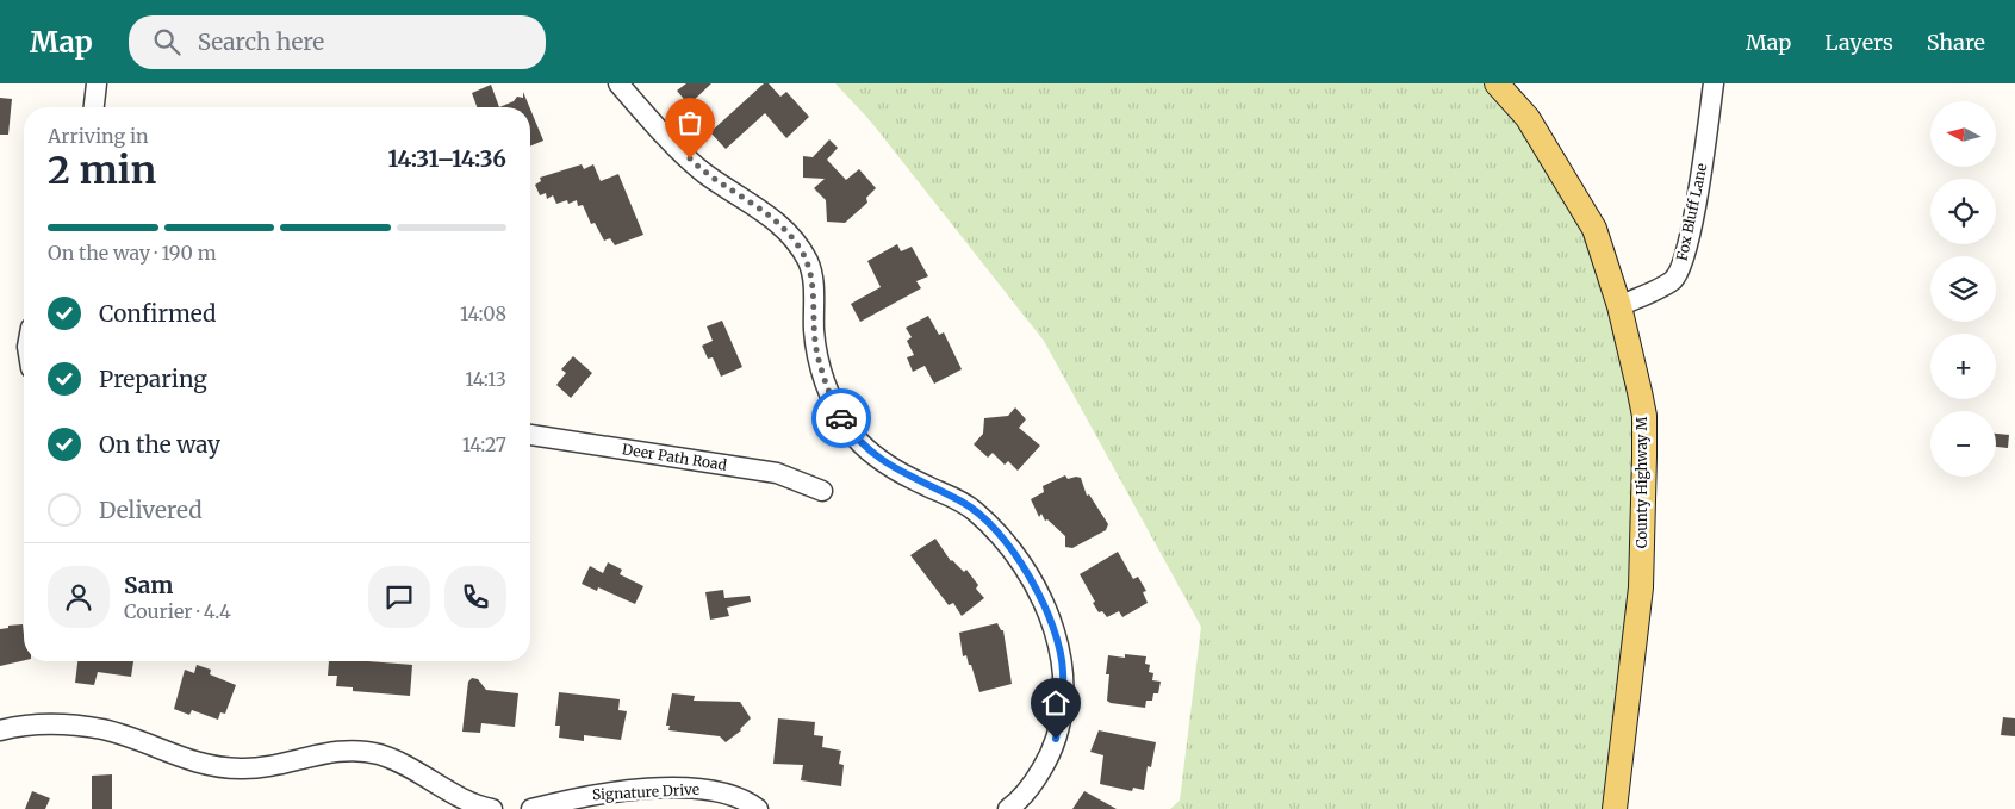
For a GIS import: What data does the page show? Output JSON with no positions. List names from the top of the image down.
{
  "streets": {
    "main road": ["County Highway M"],
    "street": ["Fox Bluff Lane", "Deer Path Road", "Signature Drive"]
  },
  "crossings": [
    ["Fox Bluff Lane", "County Highway M"]
  ],
  "north": "left",
  "page": {
    "header": "Map",
    "search": "Search here",
    "nav": ["Map", "Layers", "Share"],
    "map_buttons": ["+", "−"],
    "heading": ["2 min", "Arriving in", "14:31–14:36"],
    "panel": ["Sam", "Courier · 4.4"],
    "bar": "On the way · 190 m",
    "list": [
      ["Confirmed", "14:08"],
      ["Preparing", "14:13"],
      ["On the way", "14:27"],
      "Delivered"
    ]
  }
}
